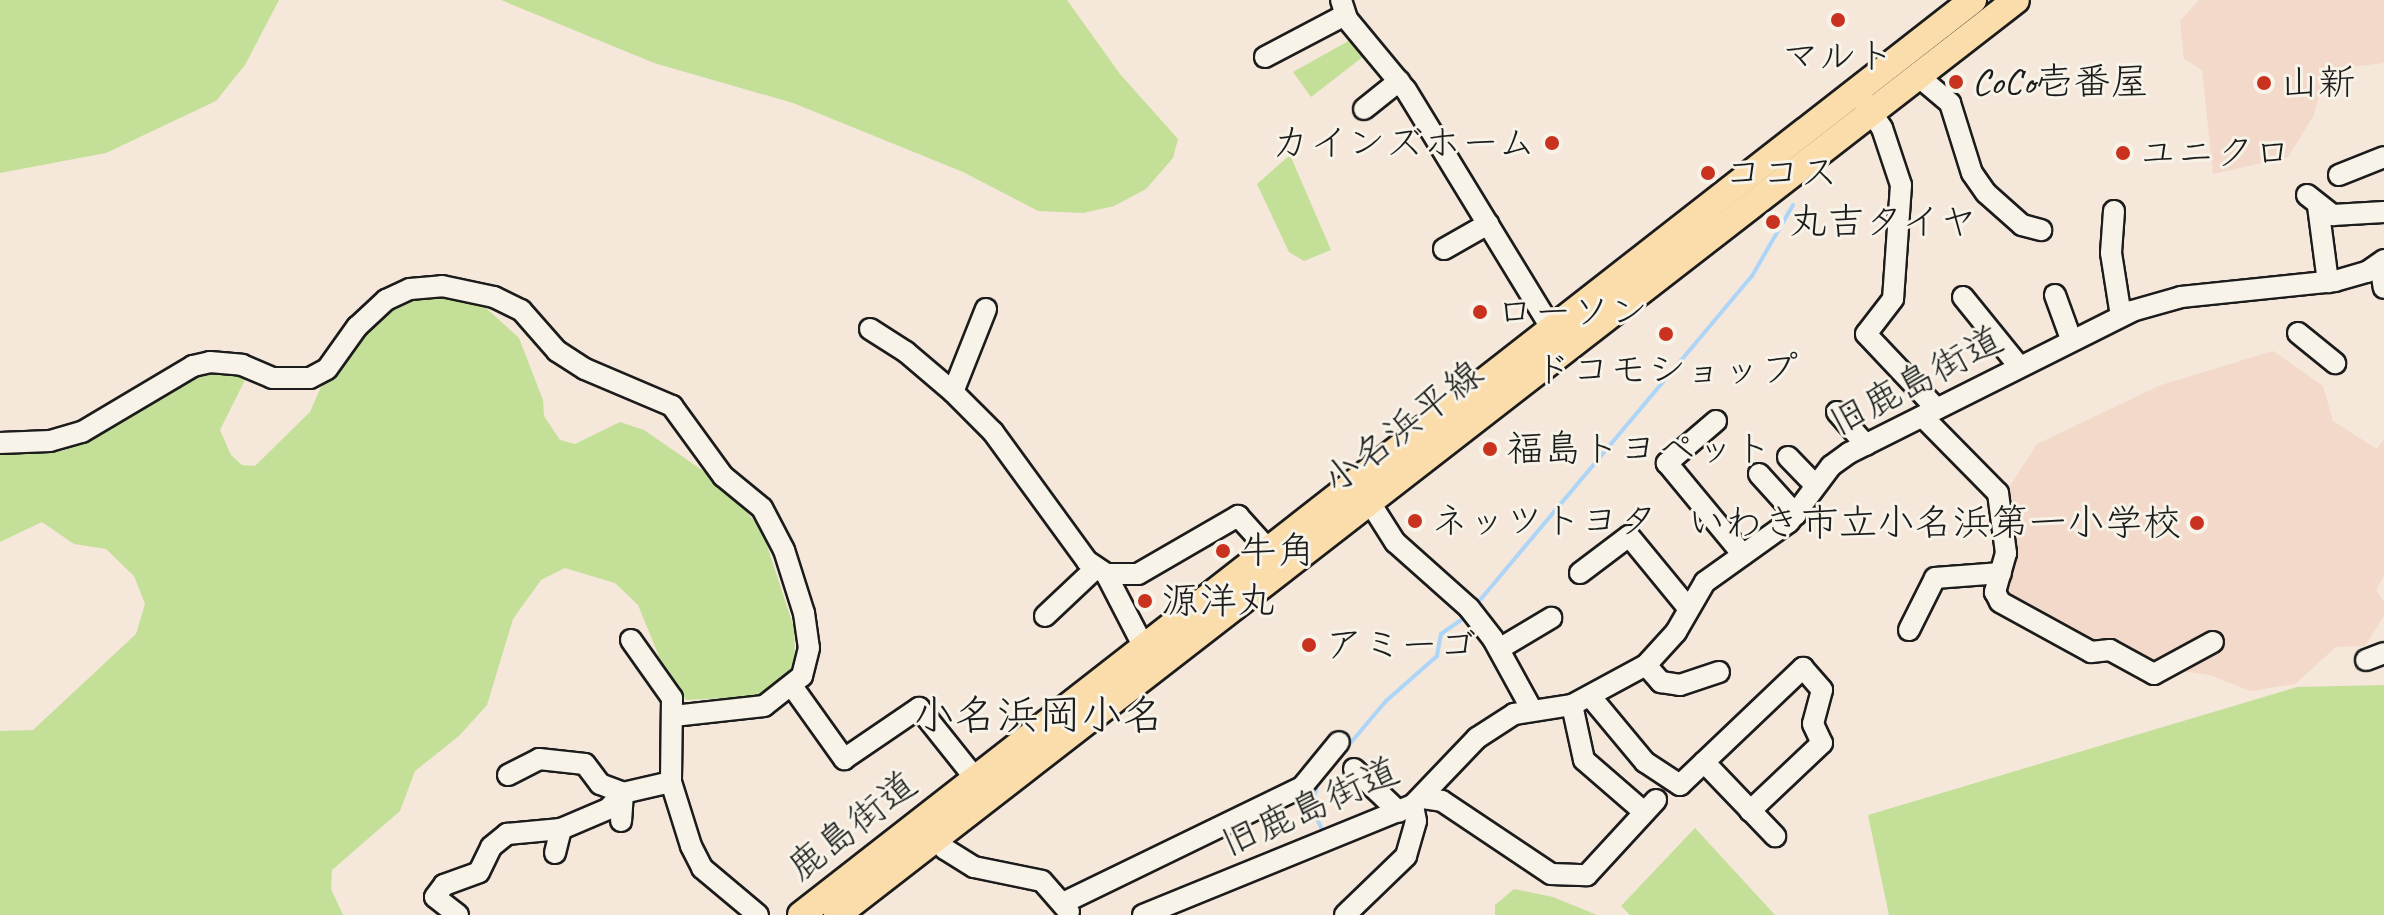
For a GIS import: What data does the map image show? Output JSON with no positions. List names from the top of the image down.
{
  "streets": {
    "main road": ["小名浜平線", "鹿島街道"],
    "street": ["旧鹿島街道"]
  },
  "crossings": [
    ["小名浜平線", "鹿島街道"]
  ],
  "districts": ["小名浜岡小名"],
  "places": [
    "マルト",
    "CoCo壱番屋",
    "山新",
    "カインズホーム",
    "ユニクロ",
    "ココス",
    "丸吉タイヤ",
    "ローソン",
    "ドコモショップ",
    "福島トヨペット",
    "ネッツトヨタ",
    "いわき市立小名浜第一小学校",
    "牛角",
    "源洋丸",
    "アミーゴ"
  ]
}
